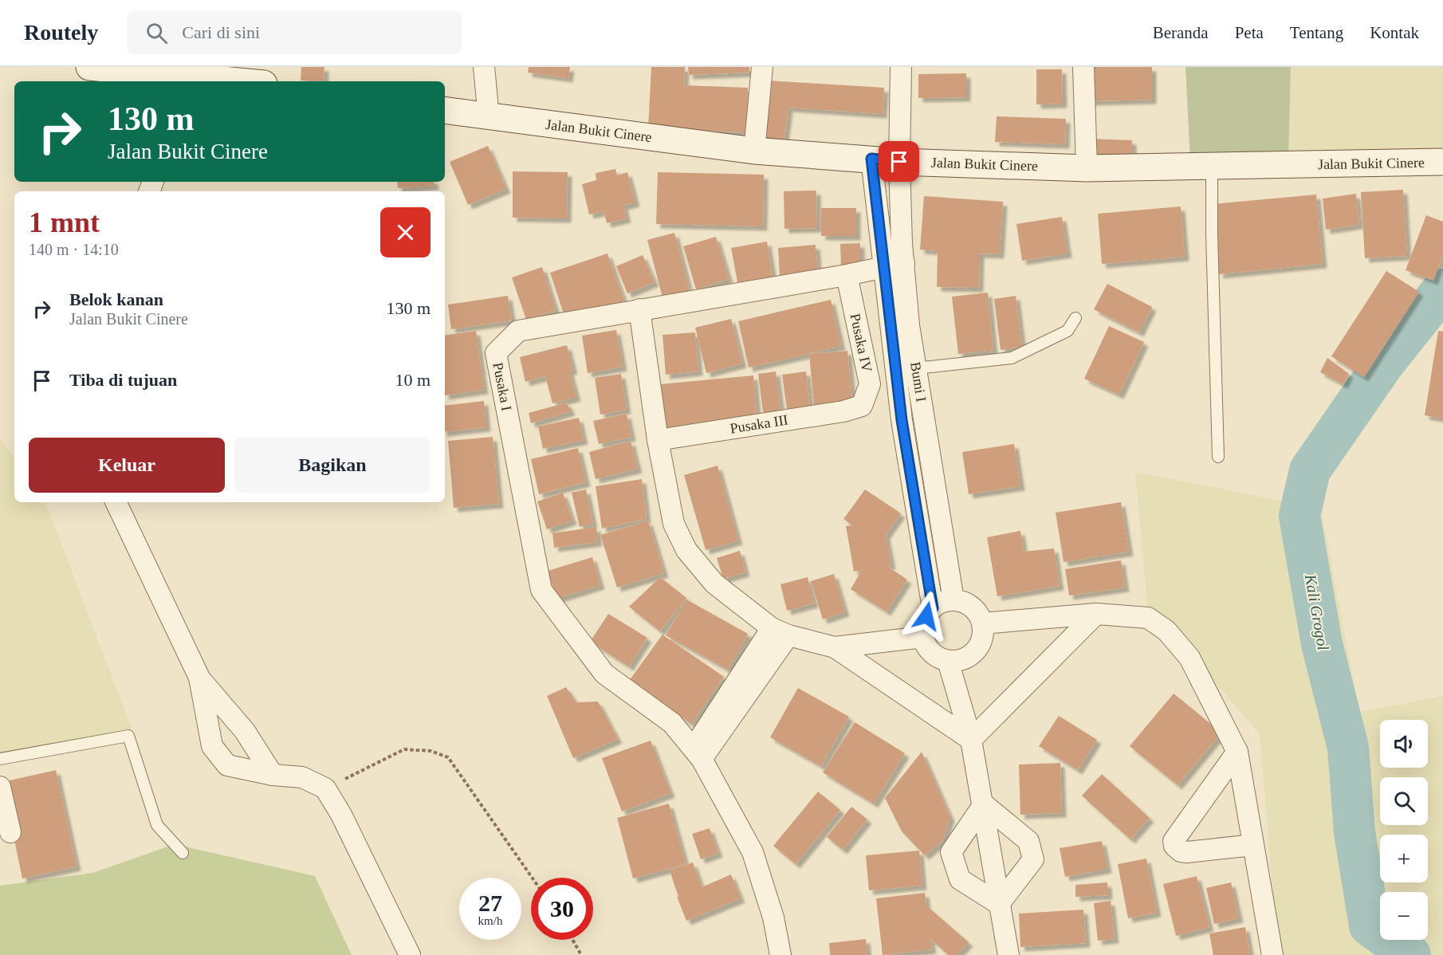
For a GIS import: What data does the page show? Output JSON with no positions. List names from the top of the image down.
{
  "streets": {
    "main road": ["Jalan Bukit Cinere"],
    "street": [
      "Pusaka IV",
      "Bumi I",
      "Pusaka I",
      "Pusaka III"
    ]
  },
  "crossings": [
    ["Jalan Bukit Cinere", "Bumi I"],
    ["Pusaka IV", "Pusaka I"],
    ["Pusaka IV", "Pusaka III"],
    ["Bumi I", "Pusaka I"]
  ],
  "water": ["Kali Grogol"],
  "page": {
    "header": "Routely",
    "search": "Cari di sini",
    "nav": [
      "Beranda",
      "Peta",
      "Tentang",
      "Kontak"
    ],
    "turn": ["130 m", "Jalan Bukit Cinere"],
    "heading": ["1 mnt", "140 m · 14:10"],
    "list": [
      {
        "name": "Belok kanan",
        "note": "Jalan Bukit Cinere",
        "value": "130 m"
      },
      {
        "name": "Tiba di tujuan",
        "value": "10 m"
      }
    ],
    "buttons": ["Keluar", "Bagikan"],
    "map_buttons": ["+", "−"],
    "speed": "27 km/h",
    "limit": "30"
  }
}
